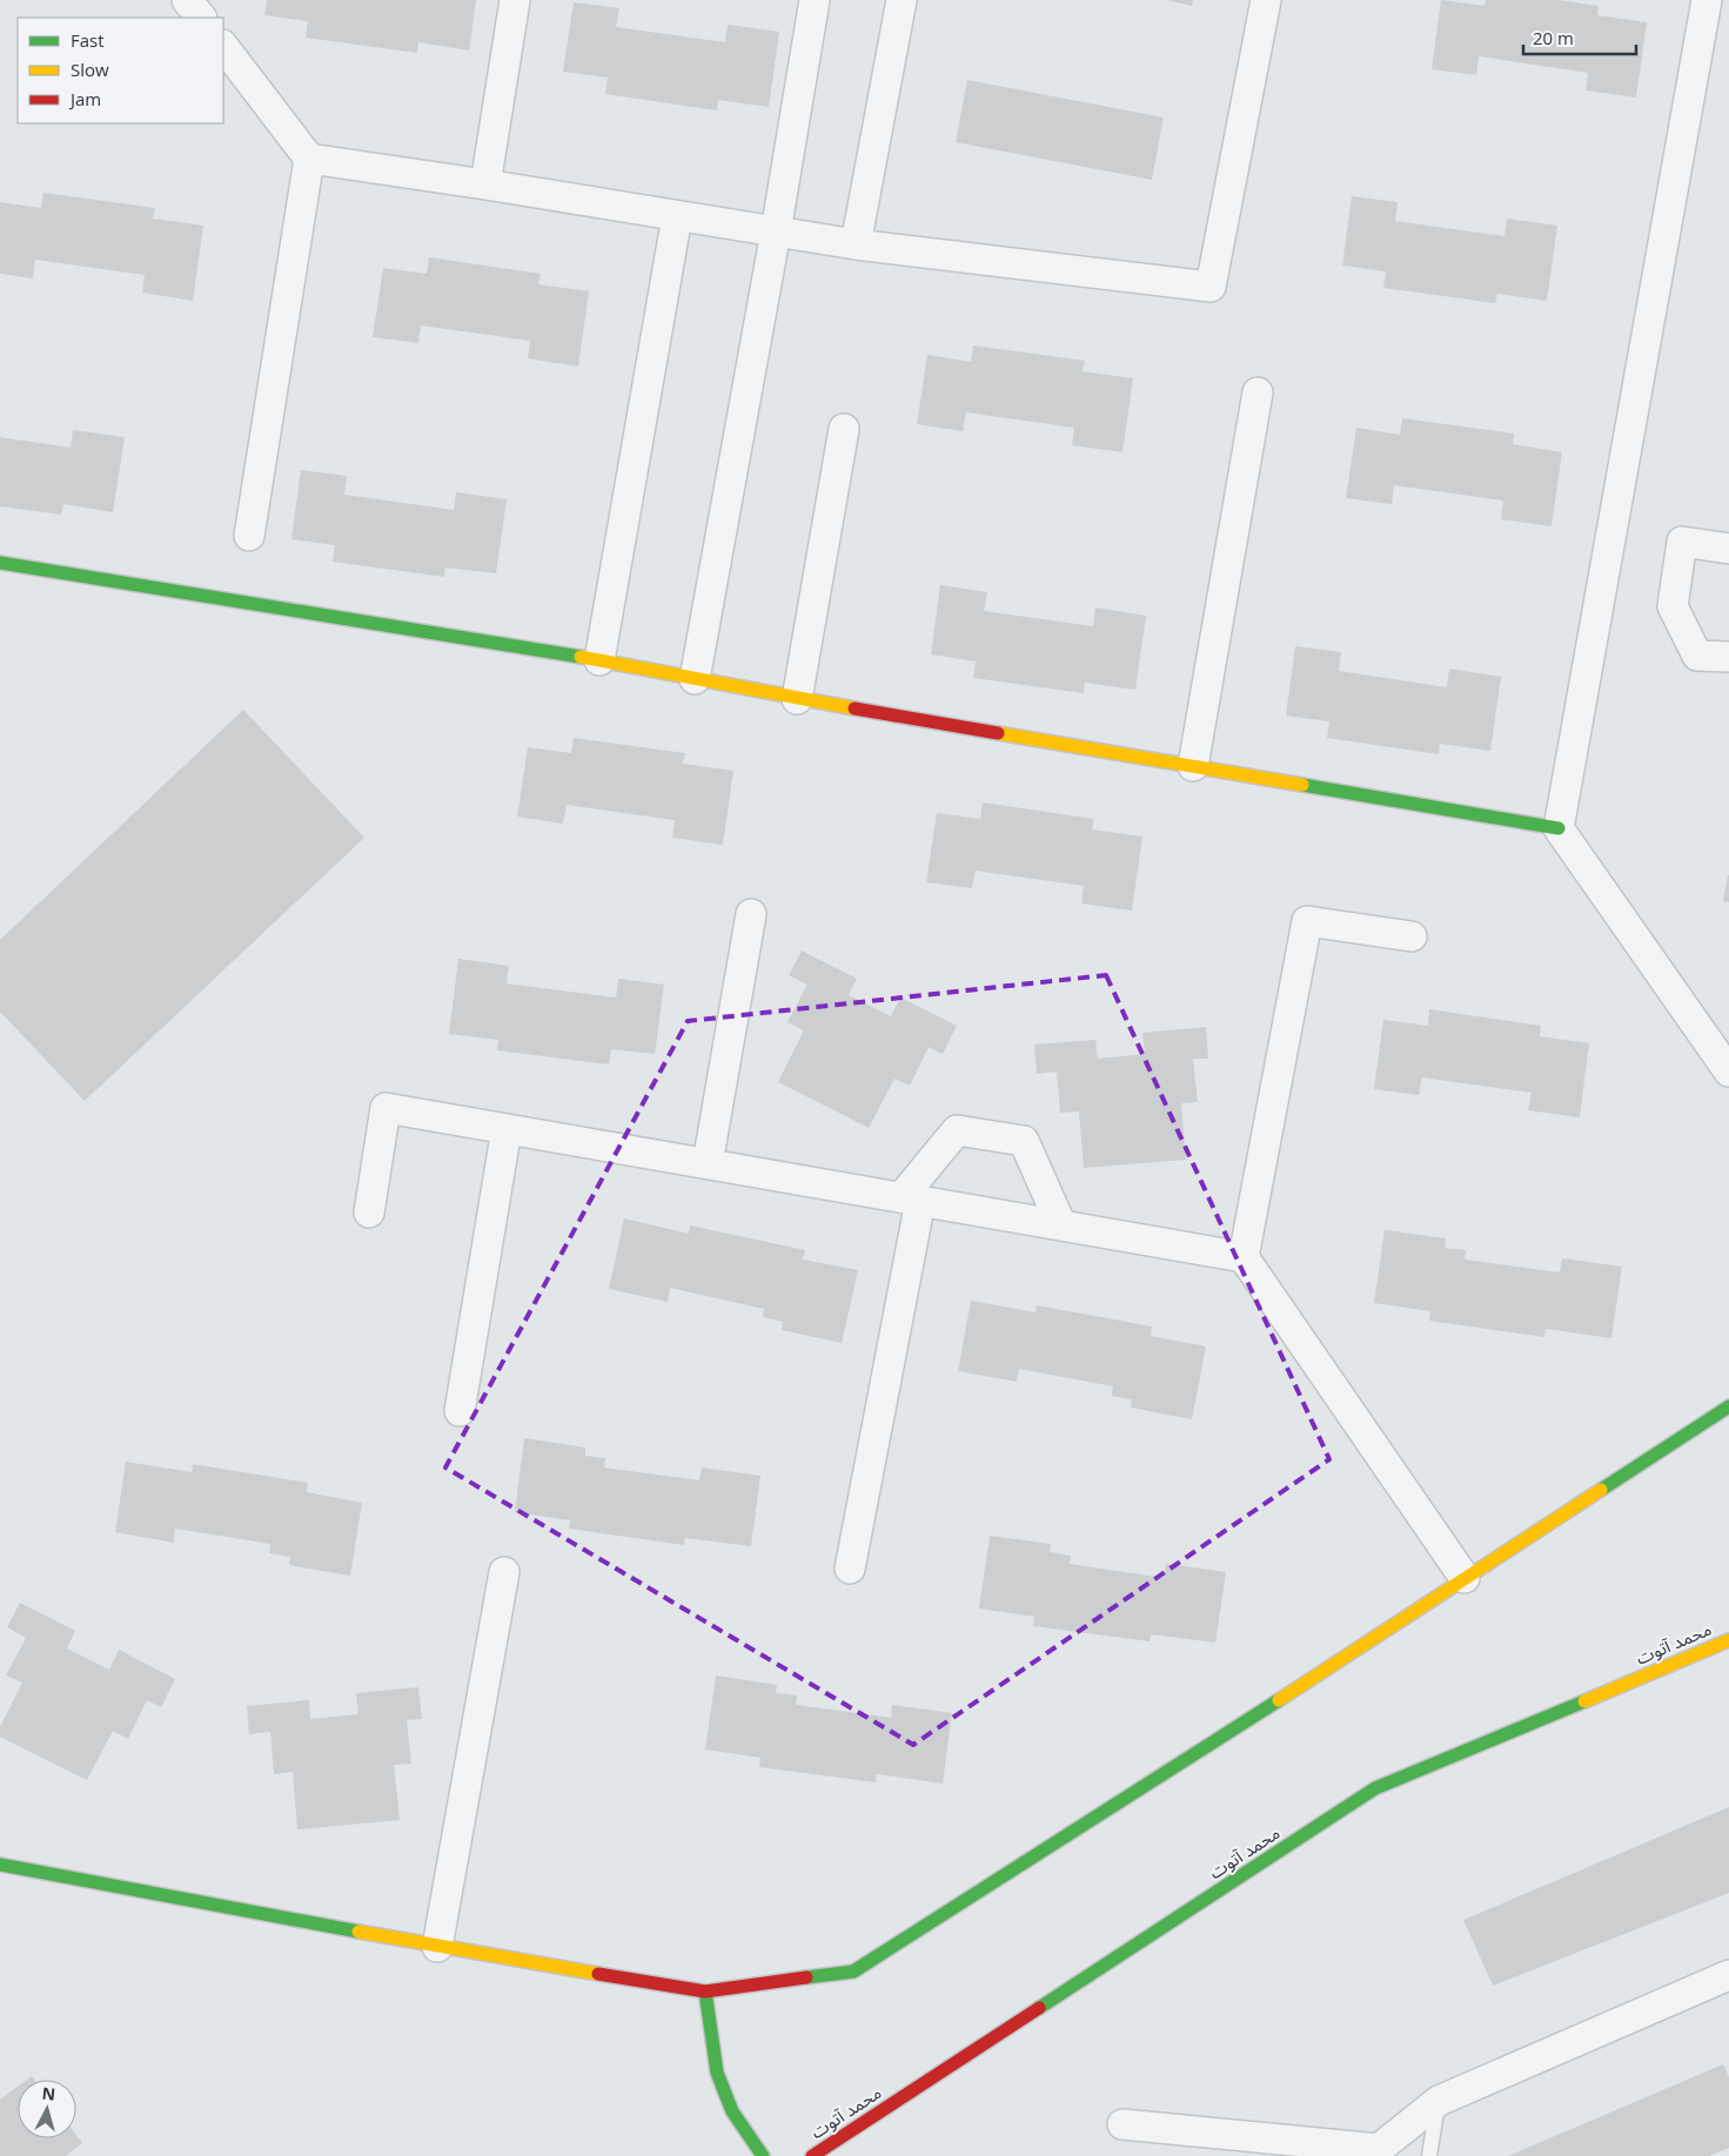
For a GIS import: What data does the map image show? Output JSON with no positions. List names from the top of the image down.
{
  "streets": {
    "street": ["محمد آتوت"]
  },
  "legend": ["Fast", "Slow", "Jam"],
  "scale_bar": "20 m",
  "north": "top"
}
